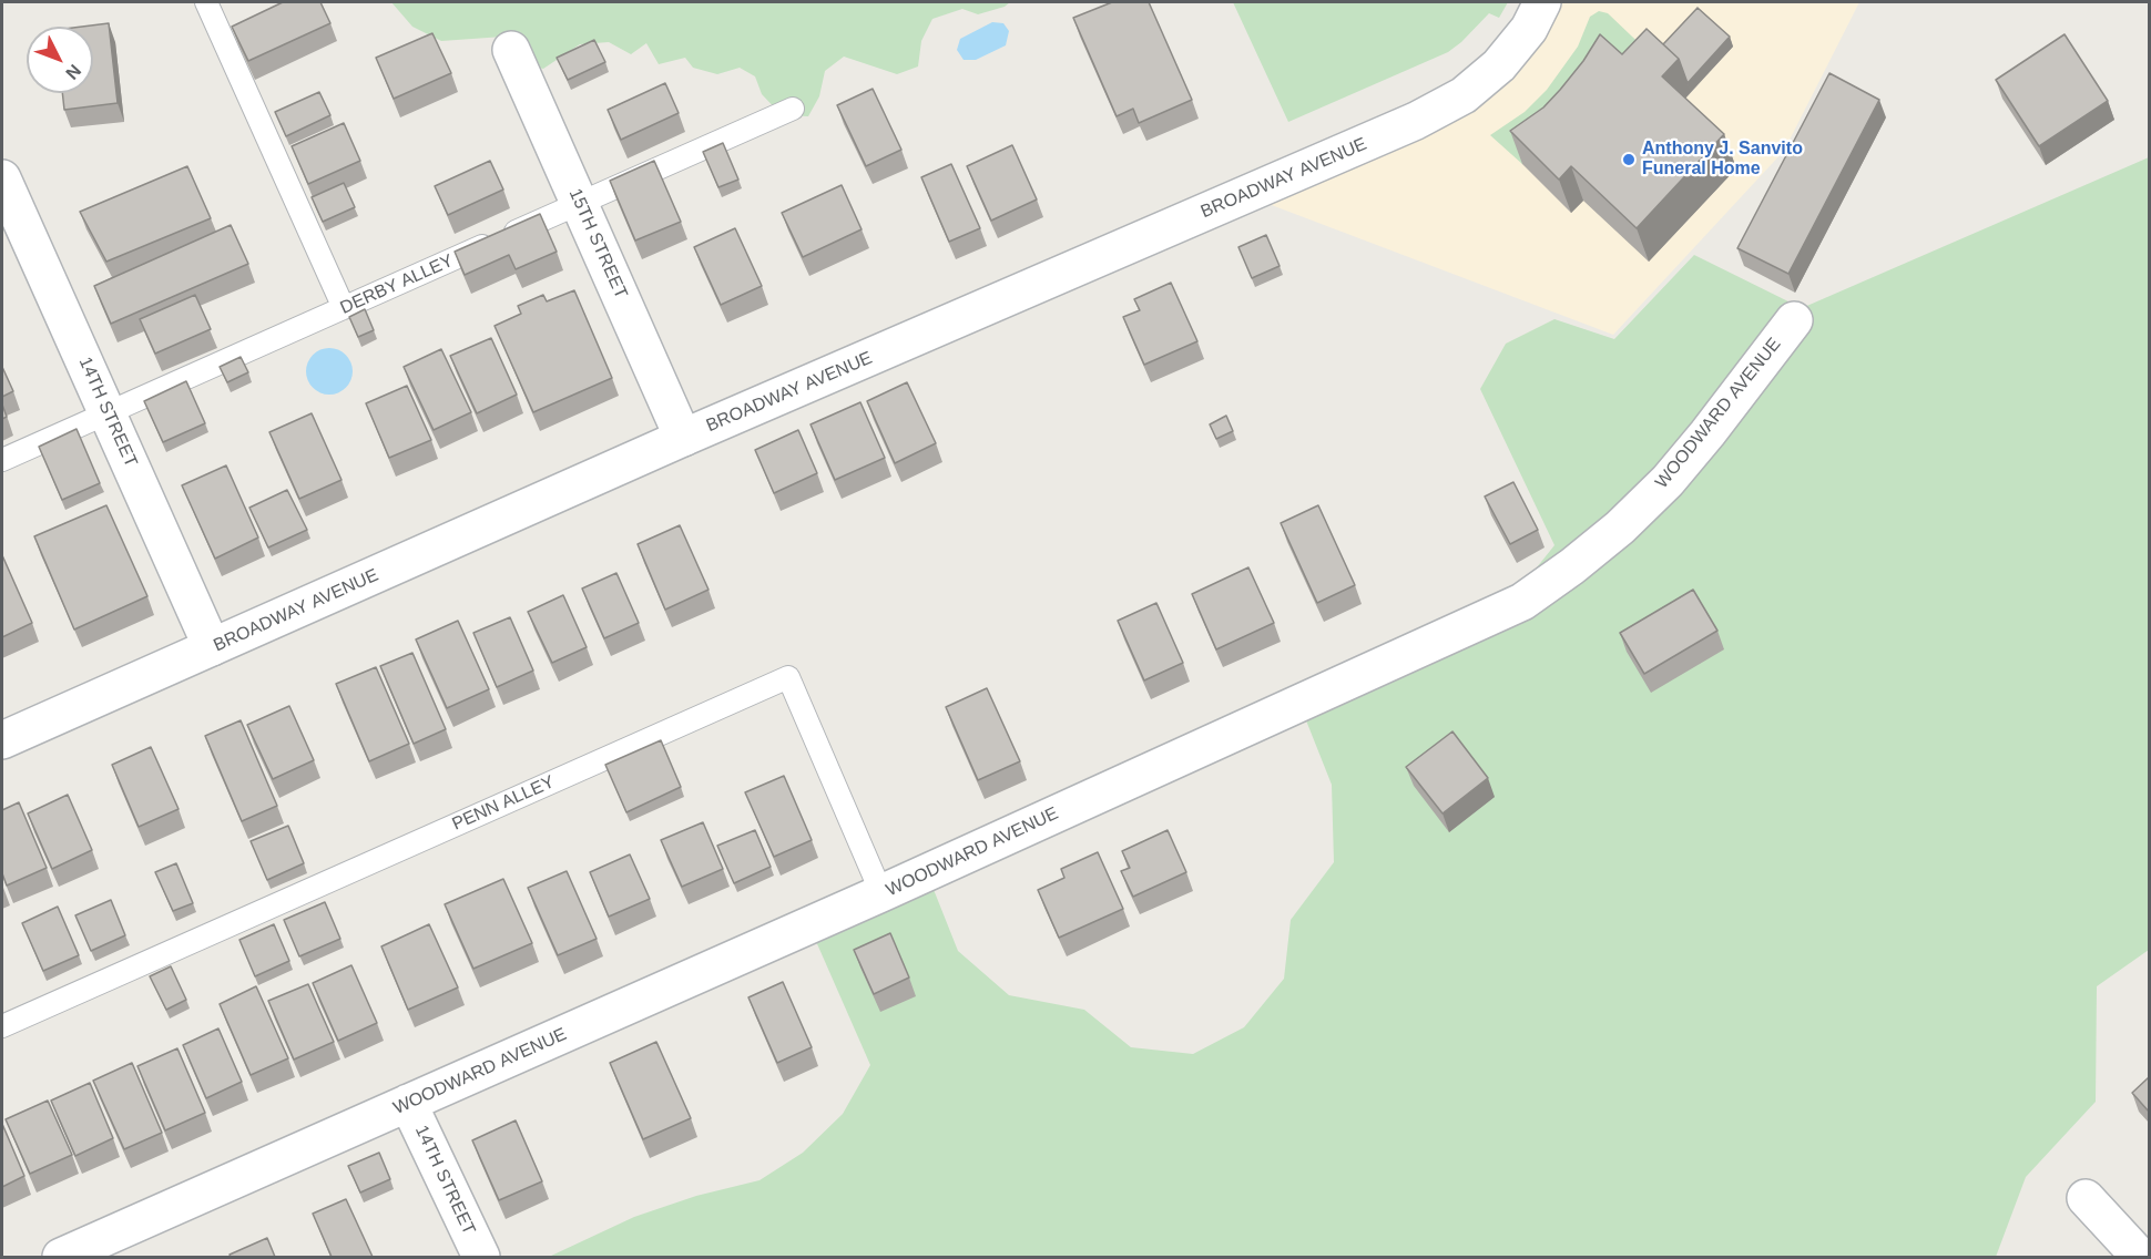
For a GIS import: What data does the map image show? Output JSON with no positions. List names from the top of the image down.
{
  "streets": {
    "street": [
      "BROADWAY AVENUE",
      "15TH STREET",
      "14TH STREET",
      "WOODWARD AVENUE"
    ],
    "lane": ["DERBY ALLEY", "PENN ALLEY"]
  },
  "crossings": [
    ["BROADWAY AVENUE", "15TH STREET"],
    ["BROADWAY AVENUE", "14TH STREET"],
    ["15TH STREET", "DERBY ALLEY"],
    ["DERBY ALLEY", "14TH STREET"],
    ["14TH STREET", "WOODWARD AVENUE"],
    ["WOODWARD AVENUE", "PENN ALLEY"]
  ],
  "places": ["Anthony J. Sanvito Funeral Home"],
  "north": "bottom right"
}
